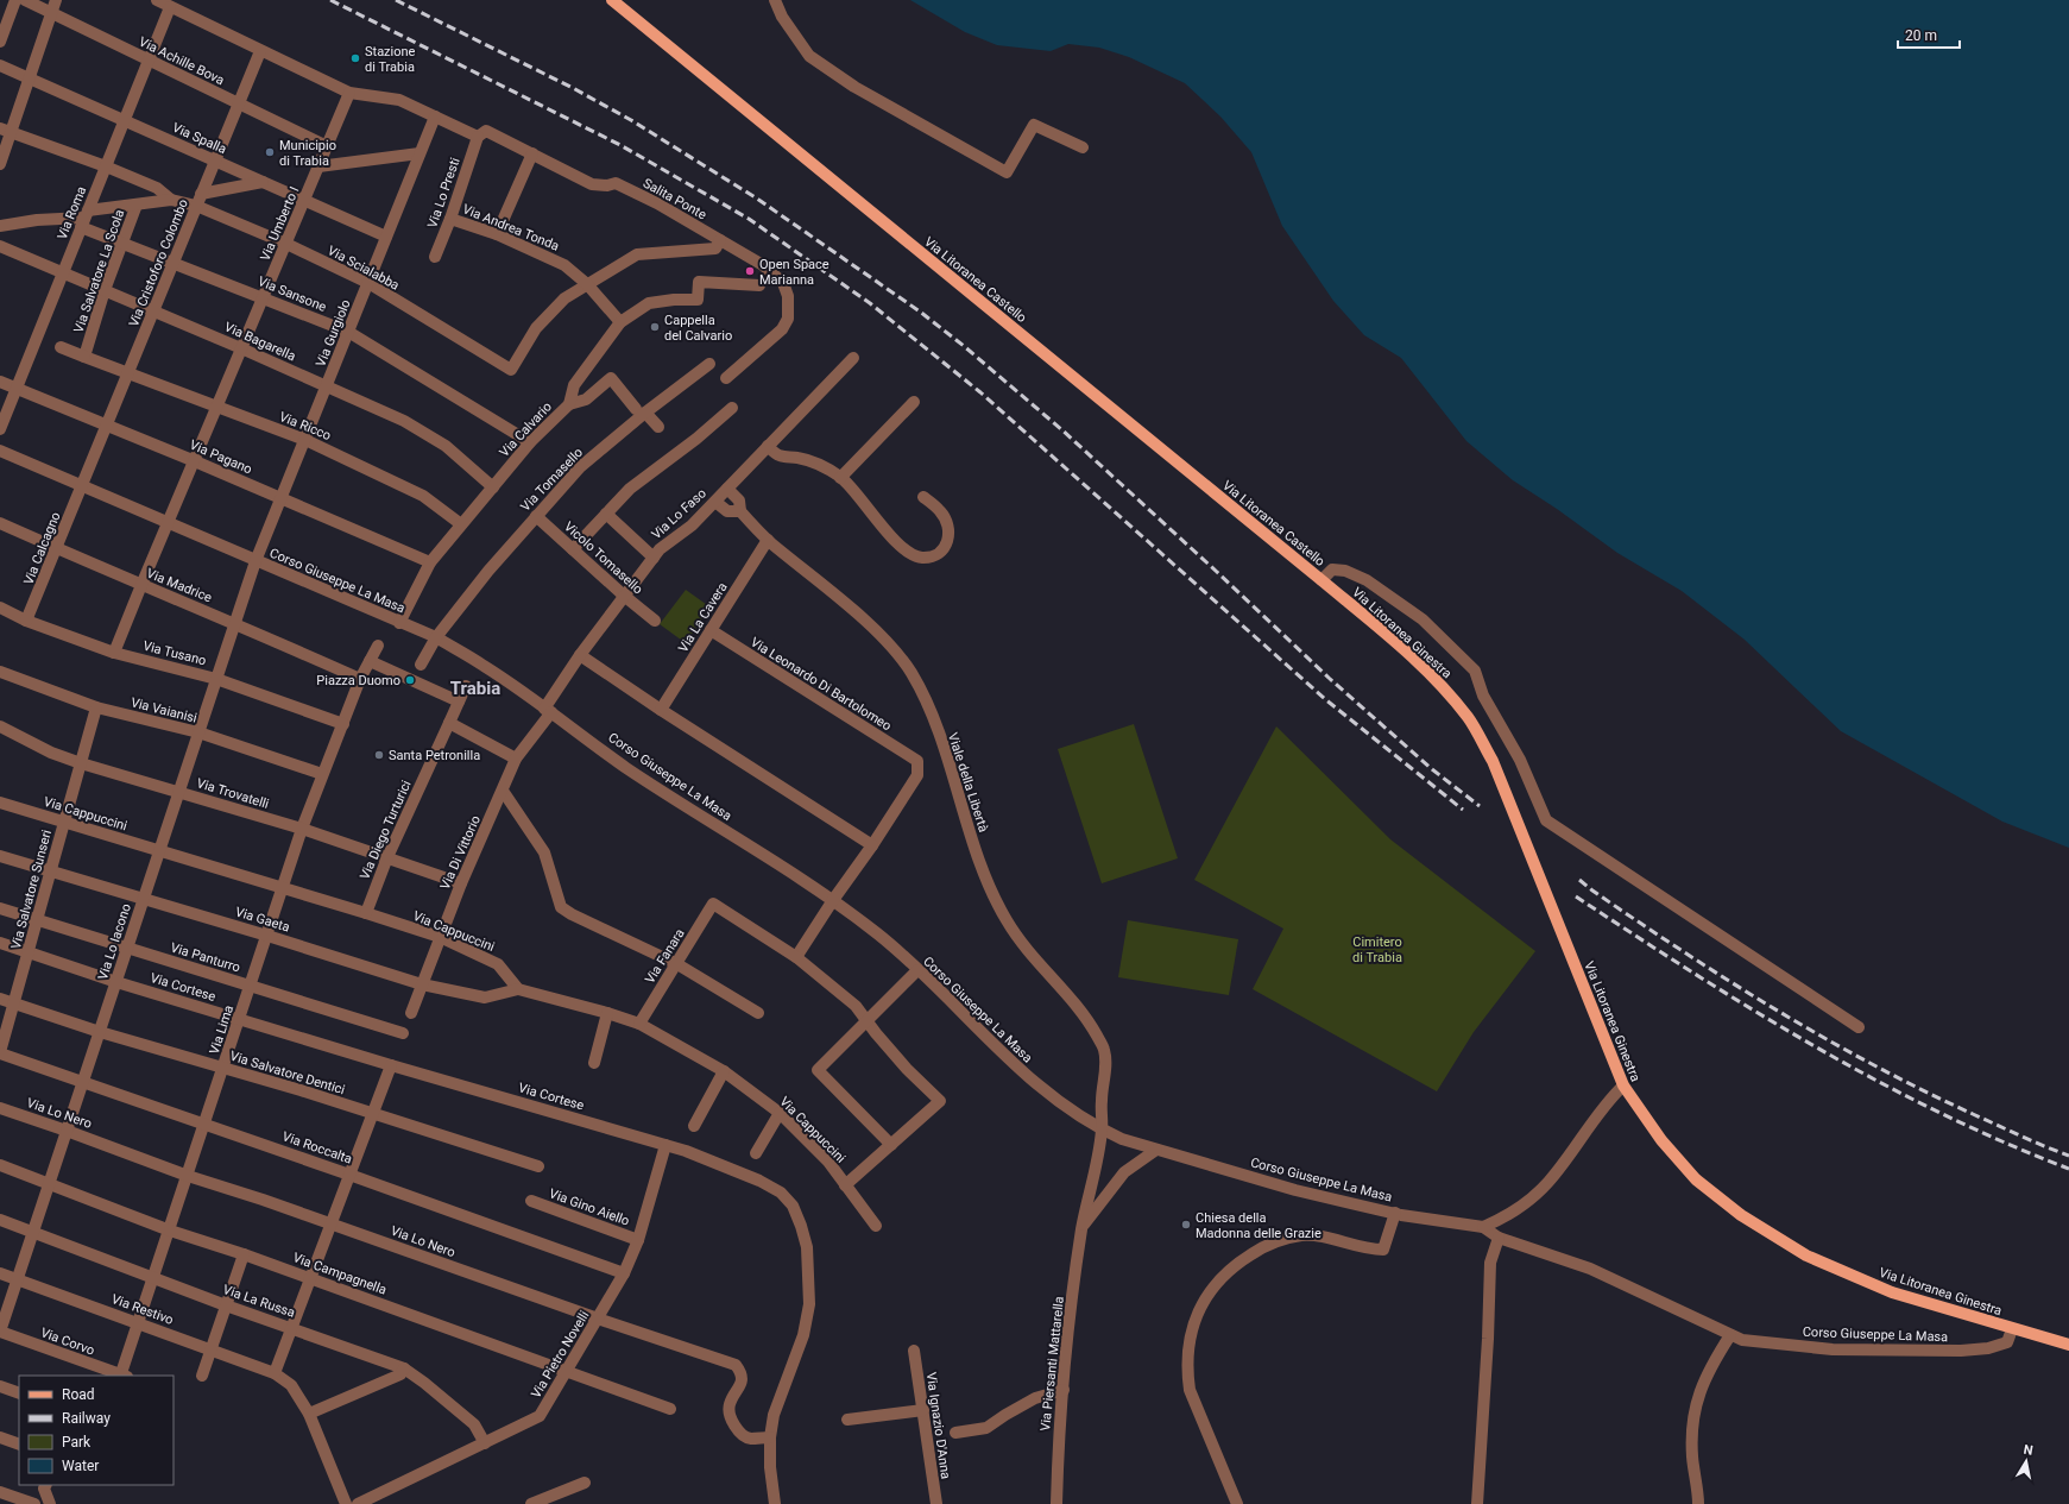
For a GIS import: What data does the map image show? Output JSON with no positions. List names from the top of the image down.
{
  "streets": {
    "main road": ["Via Litoranea Castello", "Via Litoranea Ginestra"],
    "street": [
      "Via Achille Bova",
      "Via Spalla",
      "Via Lo Presti",
      "Salita Ponte",
      "Via Roma",
      "Via Umberto I",
      "Via Andrea Tonda",
      "Via Cristoforo Colombo",
      "Via Scialabba",
      "Via Salvatore La Scola",
      "Via Sansone",
      "Via Gurgiolo",
      "Via Bagarella",
      "Via Ricco",
      "Via Calvario",
      "Via Pagano",
      "Via Tomasello",
      "Via Lo Faso",
      "Via Calcagno",
      "Vicolo Tomasello",
      "Corso Giuseppe La Masa",
      "Via Madrice",
      "Via La Cavera",
      "Via Tusano",
      "Via Leonardo Di Bartolomeo",
      "Via Vaianisi",
      "Viale della Libertà",
      "Via Trovatelli",
      "Via Cappuccini",
      "Via Diego Turturici",
      "Via Di Vittorio",
      "Via Salvatore Sunseri",
      "Via Gaeta",
      "Via Lo Iacono",
      "Via Fanara",
      "Via Panturro",
      "Via Cortese",
      "Via Lima",
      "Via Salvatore Dentici",
      "Via Lo Nero",
      "Via Roccalta",
      "Via Gino Aiello",
      "Via Campagnella",
      "Via La Russa",
      "Via Restivo",
      "Via Corvo",
      "Via Pietro Novelli",
      "Via Piersanti Mattarella",
      "Via Ignazio D'Anna"
    ]
  },
  "crossings": [
    ["Via Achille Bova", "Via Roma"],
    ["Via Achille Bova", "Via Umberto I"],
    ["Via Achille Bova", "Via Cristoforo Colombo"],
    ["Via Spalla", "Via Roma"],
    ["Via Spalla", "Via Umberto I"],
    ["Via Spalla", "Via Cristoforo Colombo"],
    ["Via Spalla", "Via Gurgiolo"],
    ["Via Lo Presti", "Salita Ponte"],
    ["Via Lo Presti", "Via Andrea Tonda"],
    ["Salita Ponte", "Via Roma"],
    ["Salita Ponte", "Via Umberto I"],
    ["Salita Ponte", "Via Cristoforo Colombo"],
    ["Salita Ponte", "Via Gurgiolo"],
    ["Via Roma", "Via Sansone"],
    ["Via Roma", "Via Bagarella"],
    ["Via Roma", "Via Pagano"],
    ["Via Umberto I", "Via Scialabba"],
    ["Via Umberto I", "Via Sansone"],
    ["Via Umberto I", "Via Bagarella"],
    ["Via Umberto I", "Via Ricco"],
    ["Via Umberto I", "Via Pagano"],
    ["Via Umberto I", "Corso Giuseppe La Masa"],
    ["Via Andrea Tonda", "Via Scialabba"],
    ["Via Andrea Tonda", "Via Calvario"],
    ["Via Cristoforo Colombo", "Via Scialabba"],
    ["Via Cristoforo Colombo", "Via Sansone"],
    ["Via Cristoforo Colombo", "Via Bagarella"],
    ["Via Cristoforo Colombo", "Via Ricco"],
    ["Via Cristoforo Colombo", "Via Pagano"],
    ["Via Cristoforo Colombo", "Via Calcagno"],
    ["Via Cristoforo Colombo", "Corso Giuseppe La Masa"],
    ["Via Scialabba", "Via Gurgiolo"],
    ["Via Salvatore La Scola", "Via Sansone"],
    ["Via Salvatore La Scola", "Via Bagarella"],
    ["Via Litoranea Castello", "Via Litoranea Ginestra"],
    ["Via Sansone", "Via Gurgiolo"],
    ["Via Sansone", "Via Calvario"],
    ["Via Gurgiolo", "Via Bagarella"],
    ["Via Gurgiolo", "Via Ricco"],
    ["Via Gurgiolo", "Via Pagano"],
    ["Via Gurgiolo", "Corso Giuseppe La Masa"],
    ["Via Gurgiolo", "Via Lo Iacono"],
    ["Via Bagarella", "Via Calvario"],
    ["Via Ricco", "Via Calvario"],
    ["Via Calvario", "Via Pagano"],
    ["Via Calvario", "Corso Giuseppe La Masa"],
    ["Via Tomasello", "Vicolo Tomasello"],
    ["Via Tomasello", "Corso Giuseppe La Masa"],
    ["Via Lo Faso", "Vicolo Tomasello"],
    ["Via Lo Faso", "Corso Giuseppe La Masa"],
    ["Via Lo Faso", "Viale della Libertà"],
    ["Via Lo Faso", "Via Di Vittorio"],
    ["Via Calcagno", "Corso Giuseppe La Masa"],
    ["Via Calcagno", "Via Madrice"],
    ["Via Calcagno", "Via Tusano"],
    ["Corso Giuseppe La Masa", "Via Litoranea Ginestra"],
    ["Corso Giuseppe La Masa", "Viale della Libertà"],
    ["Corso Giuseppe La Masa", "Via Di Vittorio"],
    ["Corso Giuseppe La Masa", "Via Lo Iacono"],
    ["Via Madrice", "Via Lo Iacono"],
    ["Via Madrice", "Via Lima"],
    ["Via La Cavera", "Via Leonardo Di Bartolomeo"],
    ["Via La Cavera", "Viale della Libertà"],
    ["Via Tusano", "Via Lo Iacono"],
    ["Via Tusano", "Via Lima"],
    ["Via Vaianisi", "Via Salvatore Sunseri"],
    ["Via Vaianisi", "Via Lo Iacono"],
    ["Via Vaianisi", "Via Lima"],
    ["Viale della Libertà", "Via Piersanti Mattarella"],
    ["Via Trovatelli", "Via Diego Turturici"],
    ["Via Trovatelli", "Via Di Vittorio"],
    ["Via Trovatelli", "Via Salvatore Sunseri"],
    ["Via Trovatelli", "Via Lo Iacono"],
    ["Via Trovatelli", "Via Lima"],
    ["Via Cappuccini", "Via Diego Turturici"],
    ["Via Cappuccini", "Via Di Vittorio"],
    ["Via Cappuccini", "Via Salvatore Sunseri"],
    ["Via Cappuccini", "Via Gaeta"],
    ["Via Cappuccini", "Via Lo Iacono"],
    ["Via Cappuccini", "Via Fanara"],
    ["Via Cappuccini", "Via Lima"],
    ["Via Di Vittorio", "Via Gaeta"],
    ["Via Salvatore Sunseri", "Via Gaeta"],
    ["Via Salvatore Sunseri", "Via Panturro"],
    ["Via Salvatore Sunseri", "Via Cortese"],
    ["Via Salvatore Sunseri", "Via Salvatore Dentici"],
    ["Via Salvatore Sunseri", "Via Roccalta"],
    ["Via Gaeta", "Via Lo Iacono"],
    ["Via Gaeta", "Via Lima"],
    ["Via Lo Iacono", "Via Panturro"],
    ["Via Lo Iacono", "Via Cortese"],
    ["Via Lo Iacono", "Via Salvatore Dentici"],
    ["Via Lo Iacono", "Via Lo Nero"],
    ["Via Lo Iacono", "Via Roccalta"],
    ["Via Lo Iacono", "Via Campagnella"],
    ["Via Lo Iacono", "Via La Russa"],
    ["Via Lo Iacono", "Via Restivo"],
    ["Via Lo Iacono", "Via Corvo"],
    ["Via Panturro", "Via Lima"],
    ["Via Cortese", "Via Lima"],
    ["Via Cortese", "Via Lo Nero"],
    ["Via Cortese", "Via Pietro Novelli"],
    ["Via Lima", "Via Salvatore Dentici"],
    ["Via Lima", "Via Lo Nero"],
    ["Via Lima", "Via Roccalta"],
    ["Via Lima", "Via Campagnella"],
    ["Via Lima", "Via La Russa"],
    ["Via Lima", "Via Restivo"],
    ["Via Lima", "Via Corvo"],
    ["Via Lo Nero", "Via Pietro Novelli"],
    ["Via Roccalta", "Via Pietro Novelli"],
    ["Via Gino Aiello", "Via Pietro Novelli"],
    ["Via Campagnella", "Via Pietro Novelli"],
    ["Via La Russa", "Via Pietro Novelli"]
  ],
  "districts": ["Trabia"],
  "parks": ["Cimitero di Trabia"],
  "places": [
    "Stazione di Trabia",
    "Municipio di Trabia",
    "Open Space Marianna",
    "Cappella del Calvario",
    "Piazza Duomo",
    "Santa Petronilla",
    "Chiesa della Madonna delle Grazie"
  ],
  "legend": [
    "Road",
    "Railway",
    "Park",
    "Water"
  ],
  "scale_bar": "20 m",
  "north": "top"
}
